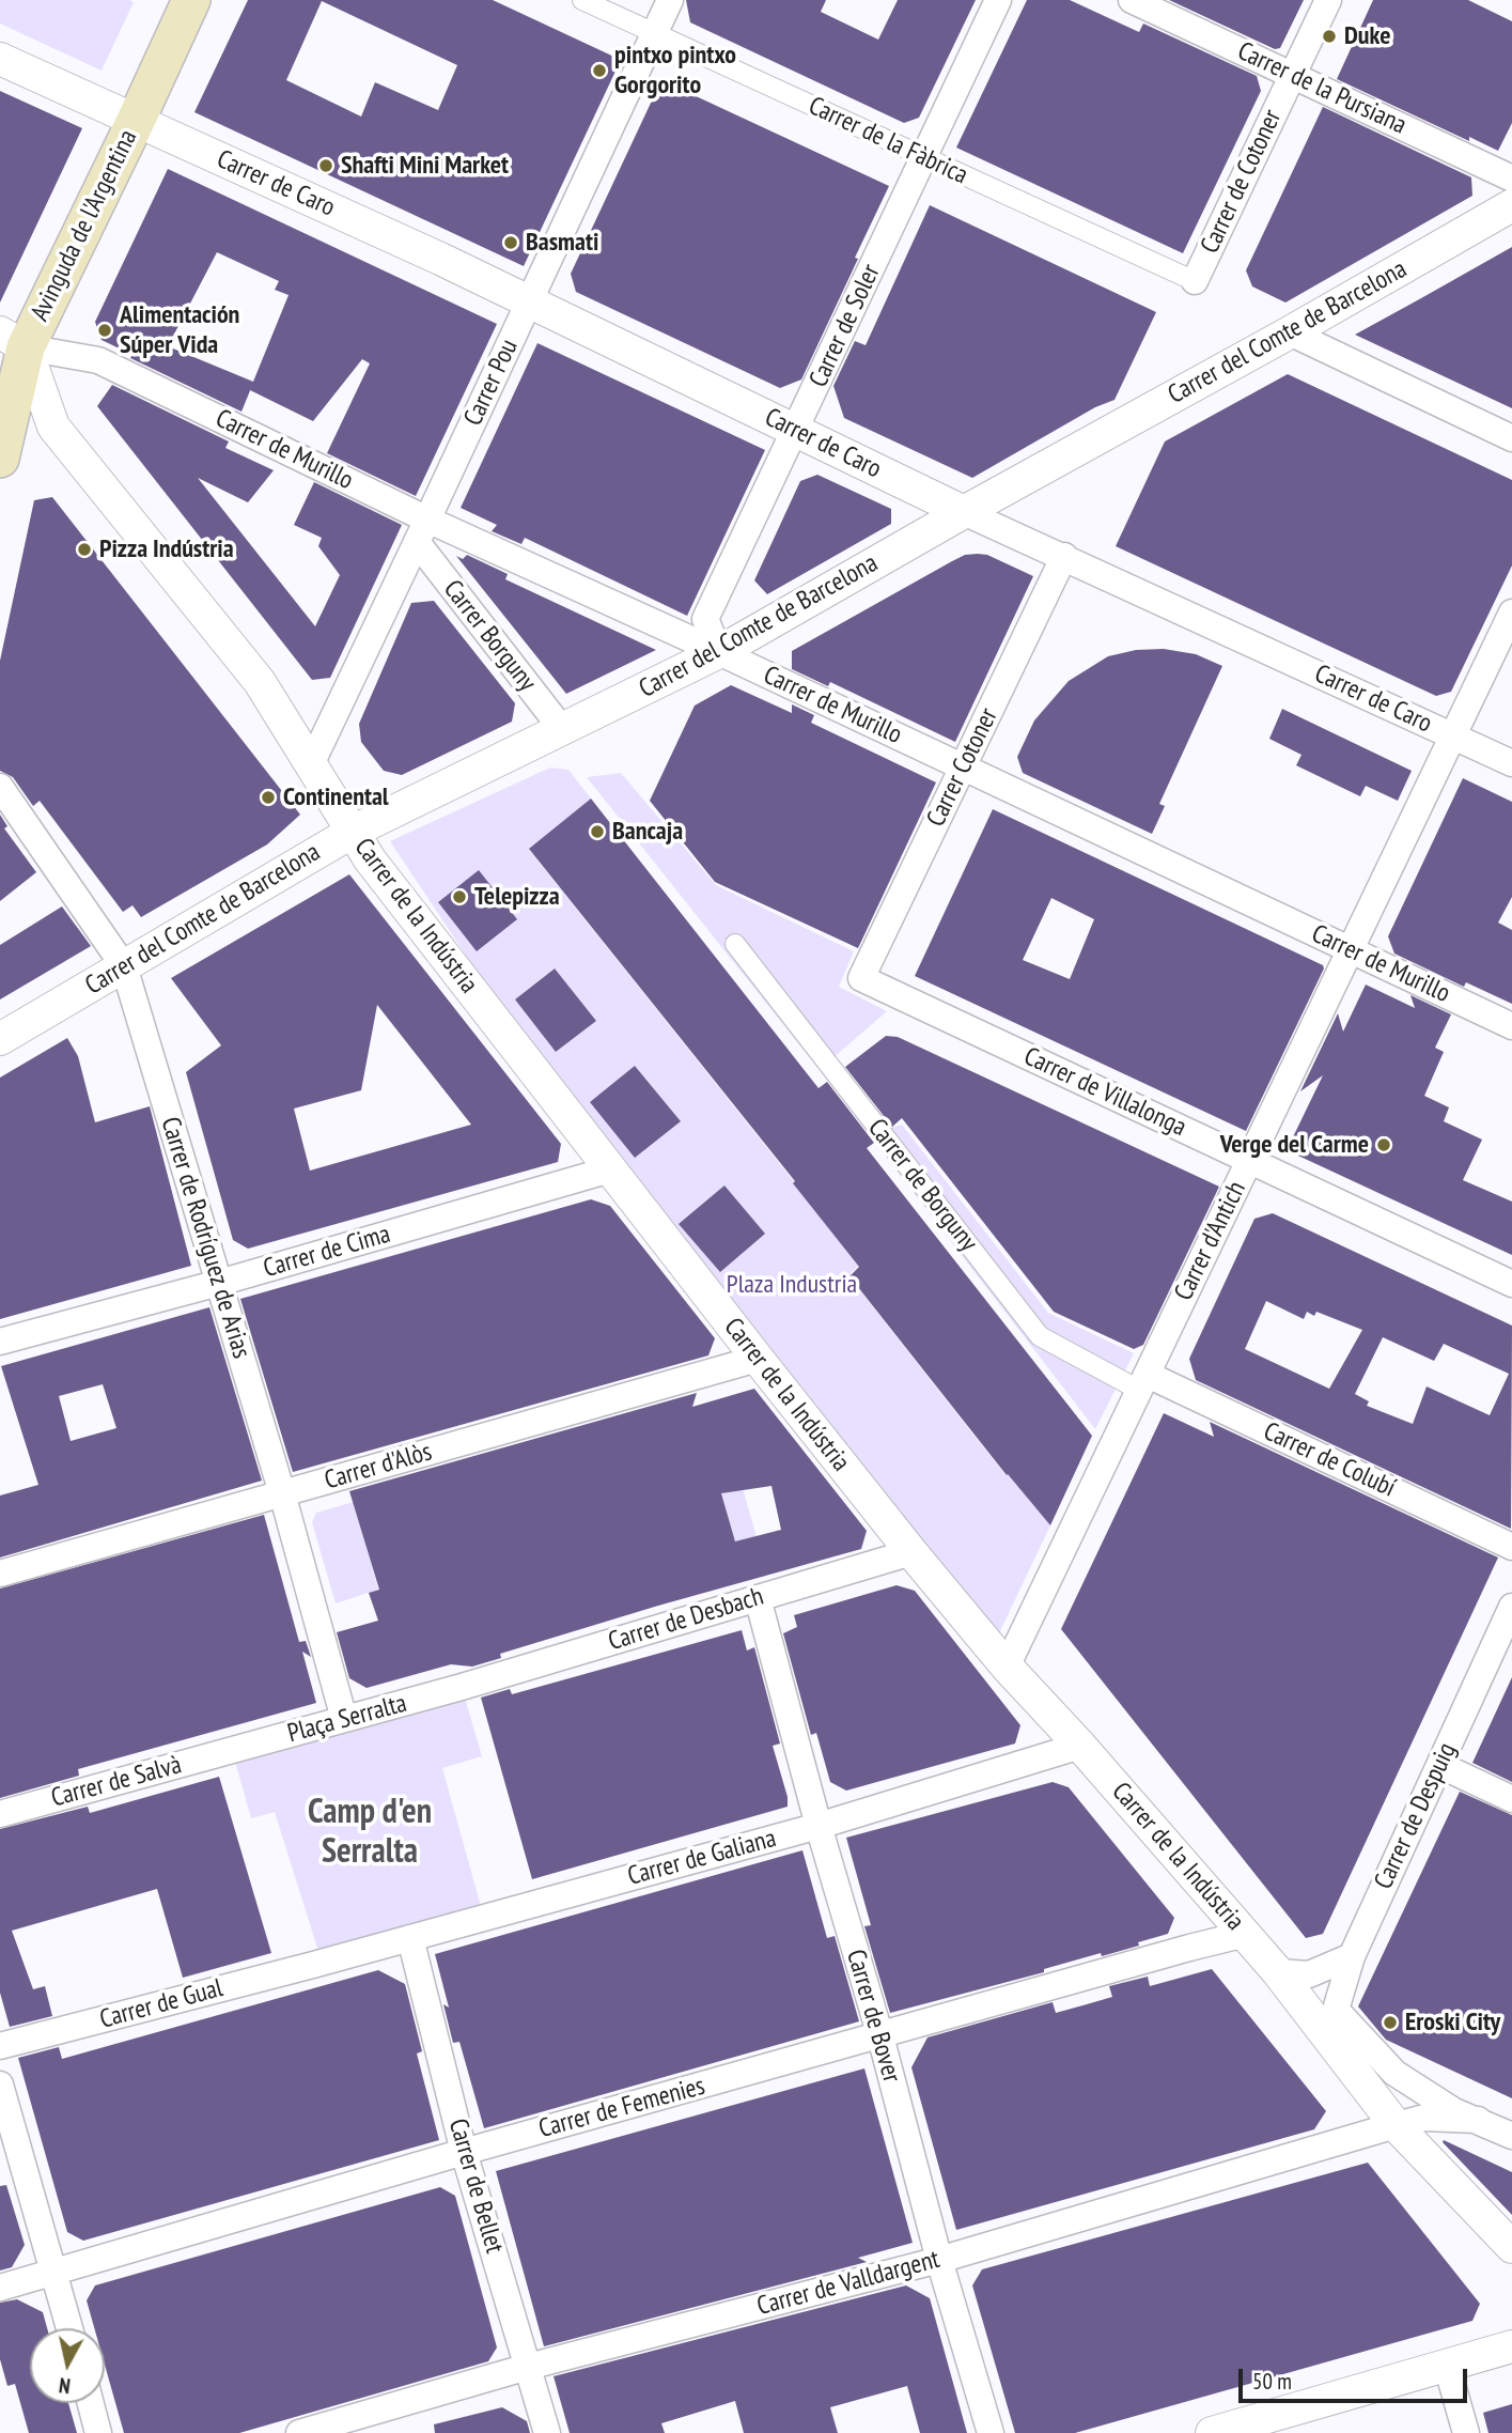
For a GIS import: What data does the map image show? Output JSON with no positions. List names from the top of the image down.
{
  "streets": {
    "main road": ["Avinguda de l'Argentina"],
    "street": [
      "Carrer de la Pursiana",
      "Carrer de la Fàbrica",
      "Carrer de Cotoner",
      "Carrer de Caro",
      "Carrer de Soler",
      "Carrer del Comte de Barcelona",
      "Carrer Pou",
      "Carrer de Murillo",
      "Carrer Borguny",
      "Carrer Cotoner",
      "Carrer de la Indústria",
      "Carrer de Villalonga",
      "Carrer de Borguny",
      "Carrer de Rodríguez de Arias",
      "Carrer d'Antich",
      "Carrer de Cima",
      "Carrer de Colubí",
      "Carrer d'Alòs",
      "Carrer de Desbach",
      "Plaça Serralta",
      "Carrer de Salvà",
      "Carrer de Despuig",
      "Carrer de Galiana",
      "Carrer de Gual",
      "Carrer de Bover",
      "Carrer de Femenies",
      "Carrer de Bellet",
      "Carrer de Valldargent"
    ]
  },
  "crossings": [
    ["Carrer de la Pursiana", "Carrer de Cotoner"],
    ["Carrer de la Fàbrica", "Carrer de Cotoner"],
    ["Carrer de la Fàbrica", "Carrer de Soler"],
    ["Carrer de la Fàbrica", "Carrer Pou"],
    ["Carrer de Caro", "Avinguda de l'Argentina"],
    ["Carrer de Caro", "Carrer de Soler"],
    ["Carrer de Caro", "Carrer del Comte de Barcelona"],
    ["Carrer de Caro", "Carrer Pou"],
    ["Carrer de Caro", "Carrer Cotoner"],
    ["Carrer de Caro", "Carrer d'Antich"],
    ["Avinguda de l'Argentina", "Carrer de Murillo"],
    ["Avinguda de l'Argentina", "Carrer de la Indústria"],
    ["Carrer de Soler", "Carrer del Comte de Barcelona"],
    ["Carrer de Soler", "Carrer de Murillo"],
    ["Carrer del Comte de Barcelona", "Carrer de Murillo"],
    ["Carrer del Comte de Barcelona", "Carrer Borguny"],
    ["Carrer del Comte de Barcelona", "Carrer de la Indústria"],
    ["Carrer del Comte de Barcelona", "Carrer de Rodríguez de Arias"],
    ["Carrer Pou", "Carrer de Murillo"],
    ["Carrer Pou", "Carrer Borguny"],
    ["Carrer Pou", "Carrer de la Indústria"],
    ["Carrer de Murillo", "Carrer Borguny"],
    ["Carrer de Murillo", "Carrer Cotoner"],
    ["Carrer de Murillo", "Carrer de la Indústria"],
    ["Carrer de Murillo", "Carrer d'Antich"],
    ["Carrer Cotoner", "Carrer de Villalonga"],
    ["Carrer de la Indústria", "Carrer d'Antich"],
    ["Carrer de la Indústria", "Carrer de Cima"],
    ["Carrer de la Indústria", "Carrer d'Alòs"],
    ["Carrer de la Indústria", "Carrer de Desbach"],
    ["Carrer de la Indústria", "Carrer de Galiana"],
    ["Carrer de la Indústria", "Carrer de Femenies"],
    ["Carrer de la Indústria", "Carrer de Valldargent"],
    ["Carrer de Villalonga", "Carrer d'Antich"],
    ["Carrer de Borguny", "Carrer d'Antich"],
    ["Carrer de Borguny", "Carrer de Colubí"],
    ["Carrer de Rodríguez de Arias", "Carrer de Cima"],
    ["Carrer de Rodríguez de Arias", "Carrer d'Alòs"],
    ["Carrer de Rodríguez de Arias", "Plaça Serralta"],
    ["Carrer d'Antich", "Carrer de Colubí"],
    ["Carrer de Desbach", "Plaça Serralta"],
    ["Carrer de Desbach", "Carrer de Bover"],
    ["Plaça Serralta", "Carrer de Salvà"],
    ["Carrer de Despuig", "Carrer de Valldargent"],
    ["Carrer de Galiana", "Carrer de Gual"],
    ["Carrer de Galiana", "Carrer de Bover"],
    ["Carrer de Galiana", "Carrer de Bellet"],
    ["Carrer de Bover", "Carrer de Femenies"],
    ["Carrer de Bover", "Carrer de Valldargent"],
    ["Carrer de Femenies", "Carrer de Bellet"],
    ["Carrer de Bellet", "Carrer de Valldargent"]
  ],
  "districts": ["Camp d'en Serralta"],
  "parks": ["Plaza Industria"],
  "places": [
    "Duke",
    "pintxo pintxo Gorgorito",
    "Shafti Mini Market",
    "Basmati",
    "Alimentación Súper Vida",
    "Pizza Indústria",
    "Continental",
    "Bancaja",
    "Telepizza",
    "Verge del Carme",
    "Eroski City"
  ],
  "scale_bar": "50 m",
  "north": "bottom"
}
